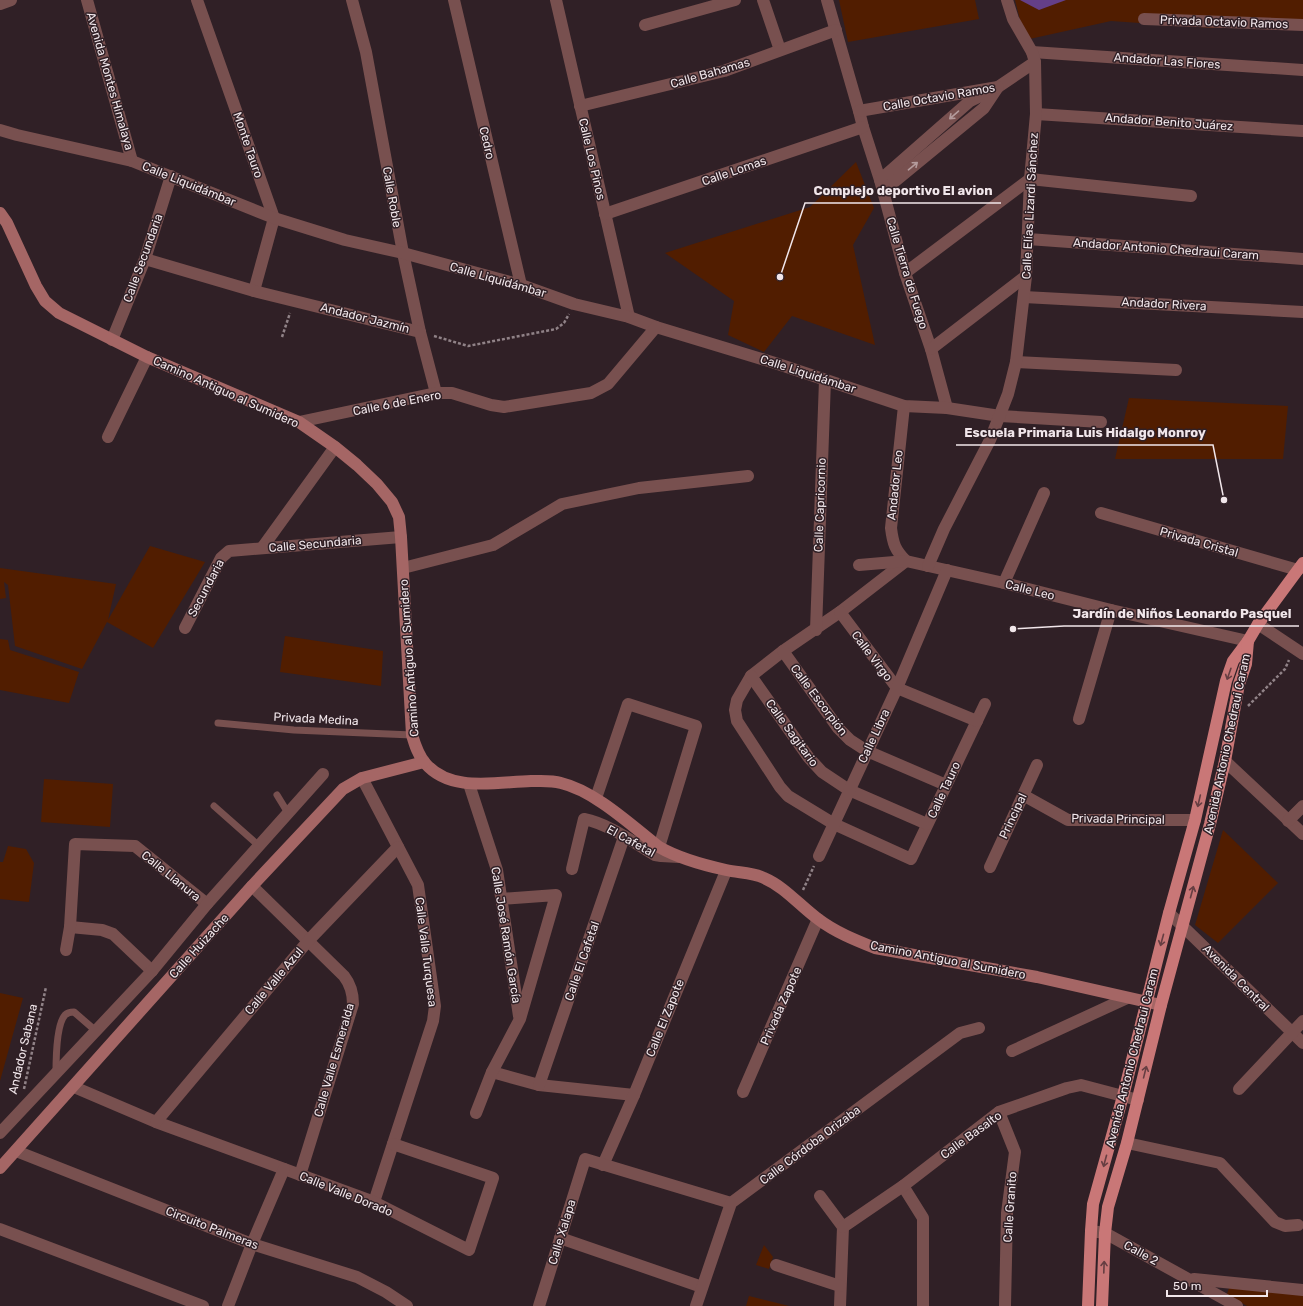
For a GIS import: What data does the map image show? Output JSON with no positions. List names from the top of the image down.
{
  "streets": {
    "main road": ["Camino Antiguo al Sumidero", "Avenida Antonio Chedraui Caram", "Calle Huizache"],
    "street": [
      "Privada Octavio Ramos",
      "Andador Las Flores",
      "Calle Bahamas",
      "Avenida Montes Himalaya",
      "Calle Octavio Ramos",
      "Andador Benito Juárez",
      "Cedro",
      "Monte Tauro",
      "Calle Los Pinos",
      "Calle Lomas",
      "Calle Liquidámbar",
      "Calle Roble",
      "Calle Elías Lizardi Sánchez",
      "Andador Antonio Chedraui Caram",
      "Calle Secundaria",
      "Calle Tierra de Fuego",
      "Andador Rivera",
      "Andador Jazmín",
      "Calle 6 de Enero",
      "Andador Leo",
      "Calle Capricornio",
      "Privada Cristal",
      "Secundaria",
      "Calle Leo",
      "Calle Virgo",
      "Calle Escorpión",
      "Calle Sagitario",
      "Calle Libra",
      "Calle Tauro",
      "Principal",
      "Privada Principal",
      "El Cafetal",
      "Calle Llanura",
      "Calle José Ramón García",
      "Calle Valle Turquesa",
      "Calle El Cafetal",
      "Avenida Central",
      "Calle Valle Azul",
      "Privada Zapote",
      "Calle El Zapote",
      "Calle Valle Esmeralda",
      "Calle Basalto",
      "Calle Córdoba Orizaba",
      "Calle Valle Dorado",
      "Calle Granito",
      "Circuito Palmeras",
      "Calle Xalapa",
      "Calle 2"
    ],
    "lane": ["Privada Medina"],
    "path": ["Andador Sabana"]
  },
  "crossings": [
    ["Andador Las Flores", "Calle Octavio Ramos"],
    ["Andador Las Flores", "Calle Elías Lizardi Sánchez"],
    ["Calle Bahamas", "Calle Los Pinos"],
    ["Calle Bahamas", "Calle Tierra de Fuego"],
    ["Avenida Montes Himalaya", "Calle Liquidámbar"],
    ["Calle Octavio Ramos", "Calle Elías Lizardi Sánchez"],
    ["Calle Octavio Ramos", "Calle Tierra de Fuego"],
    ["Andador Benito Juárez", "Calle Elías Lizardi Sánchez"],
    ["Cedro", "Calle Liquidámbar"],
    ["Monte Tauro", "Calle Liquidámbar"],
    ["Calle Los Pinos", "Calle Lomas"],
    ["Calle Los Pinos", "Calle Liquidámbar"],
    ["Calle Lomas", "Calle Tierra de Fuego"],
    ["Calle Liquidámbar", "Calle Roble"],
    ["Calle Liquidámbar", "Calle Elías Lizardi Sánchez"],
    ["Calle Liquidámbar", "Calle Secundaria"],
    ["Calle Liquidámbar", "Calle Tierra de Fuego"],
    ["Calle Liquidámbar", "Andador Jazmín"],
    ["Calle Liquidámbar", "Calle 6 de Enero"],
    ["Calle Liquidámbar", "Andador Leo"],
    ["Calle Liquidámbar", "Calle Capricornio"],
    ["Calle Roble", "Andador Jazmín"],
    ["Calle Roble", "Calle 6 de Enero"],
    ["Calle Elías Lizardi Sánchez", "Andador Antonio Chedraui Caram"],
    ["Calle Elías Lizardi Sánchez", "Andador Rivera"],
    ["Calle Secundaria", "Andador Jazmín"],
    ["Calle Secundaria", "Camino Antiguo al Sumidero"],
    ["Calle Secundaria", "Secundaria"],
    ["Camino Antiguo al Sumidero", "Calle 6 de Enero"],
    ["Camino Antiguo al Sumidero", "Privada Medina"],
    ["Camino Antiguo al Sumidero", "Avenida Antonio Chedraui Caram"],
    ["Camino Antiguo al Sumidero", "El Cafetal"],
    ["Camino Antiguo al Sumidero", "Calle José Ramón García"],
    ["Camino Antiguo al Sumidero", "Calle Huizache"],
    ["Camino Antiguo al Sumidero", "Privada Zapote"],
    ["Camino Antiguo al Sumidero", "Calle El Zapote"],
    ["Andador Leo", "Calle Leo"],
    ["Calle Leo", "Calle Libra"],
    ["Calle Leo", "Avenida Antonio Chedraui Caram"],
    ["Calle Virgo", "Calle Libra"],
    ["Calle Virgo", "Calle Tauro"],
    ["Calle Escorpión", "Calle Libra"],
    ["Calle Escorpión", "Calle Tauro"],
    ["Calle Sagitario", "Calle Libra"],
    ["Calle Sagitario", "Calle Tauro"],
    ["Calle Libra", "Calle Tauro"],
    ["Avenida Antonio Chedraui Caram", "Privada Principal"],
    ["Avenida Antonio Chedraui Caram", "Avenida Central"],
    ["Avenida Antonio Chedraui Caram", "Calle Basalto"],
    ["Avenida Antonio Chedraui Caram", "Calle 2"],
    ["Principal", "Privada Principal"],
    ["El Cafetal", "Calle El Cafetal"],
    ["Calle Llanura", "Calle Huizache"],
    ["Calle Huizache", "Calle Valle Turquesa"],
    ["Calle Huizache", "Calle Valle Esmeralda"],
    ["Calle Huizache", "Calle Valle Dorado"],
    ["Calle Huizache", "Circuito Palmeras"],
    ["Calle Valle Turquesa", "Calle Valle Azul"],
    ["Calle Valle Turquesa", "Calle Valle Dorado"],
    ["Calle Valle Azul", "Calle Valle Esmeralda"],
    ["Calle Valle Azul", "Calle Valle Dorado"],
    ["Calle El Zapote", "Calle Xalapa"],
    ["Calle Valle Esmeralda", "Calle Valle Dorado"],
    ["Calle Basalto", "Calle Granito"]
  ],
  "places": ["Complejo deportivo El avion", "Escuela Primaria Luis Hidalgo Monroy", "Jardín de Niños Leonardo Pasquel"],
  "scale_bar": "50 m"
}
